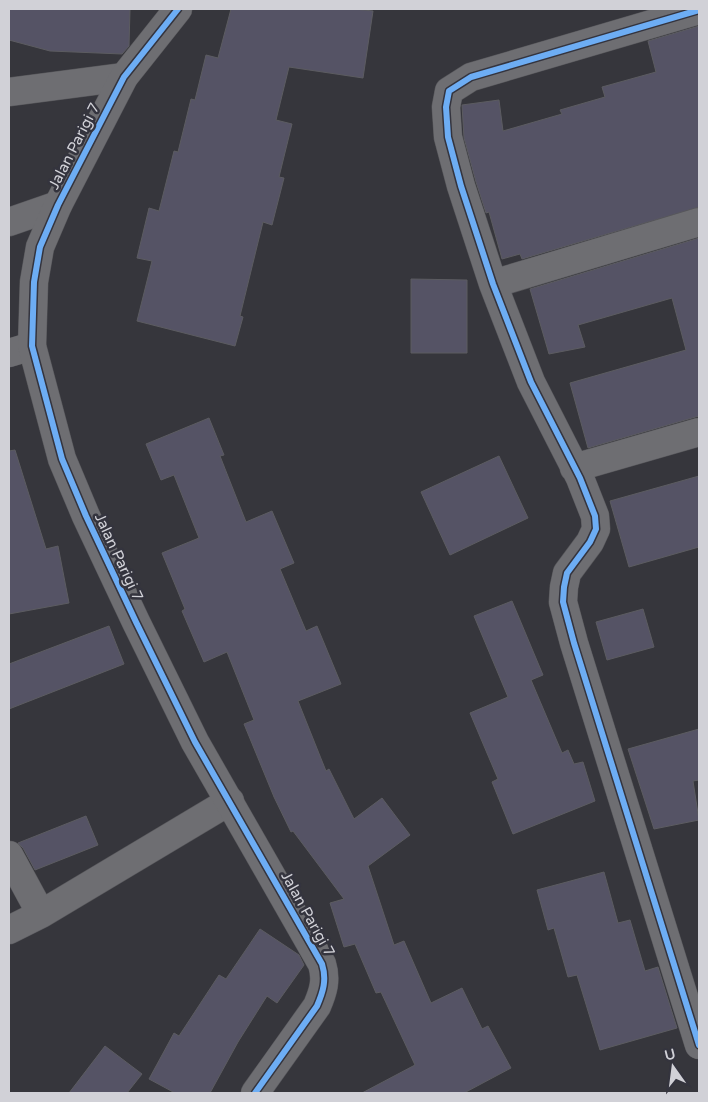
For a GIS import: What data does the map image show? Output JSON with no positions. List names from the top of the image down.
{
  "streets": {
    "street": ["Jalan Parigi 7"]
  },
  "north": "top"
}
